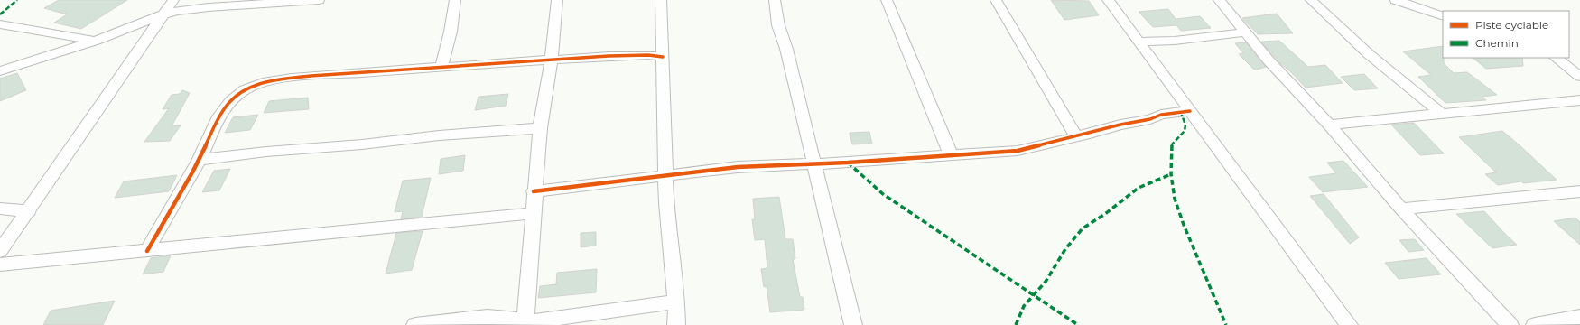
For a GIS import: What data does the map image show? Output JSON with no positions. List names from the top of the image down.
{
  "legend": ["Piste cyclable", "Chemin"]
}
